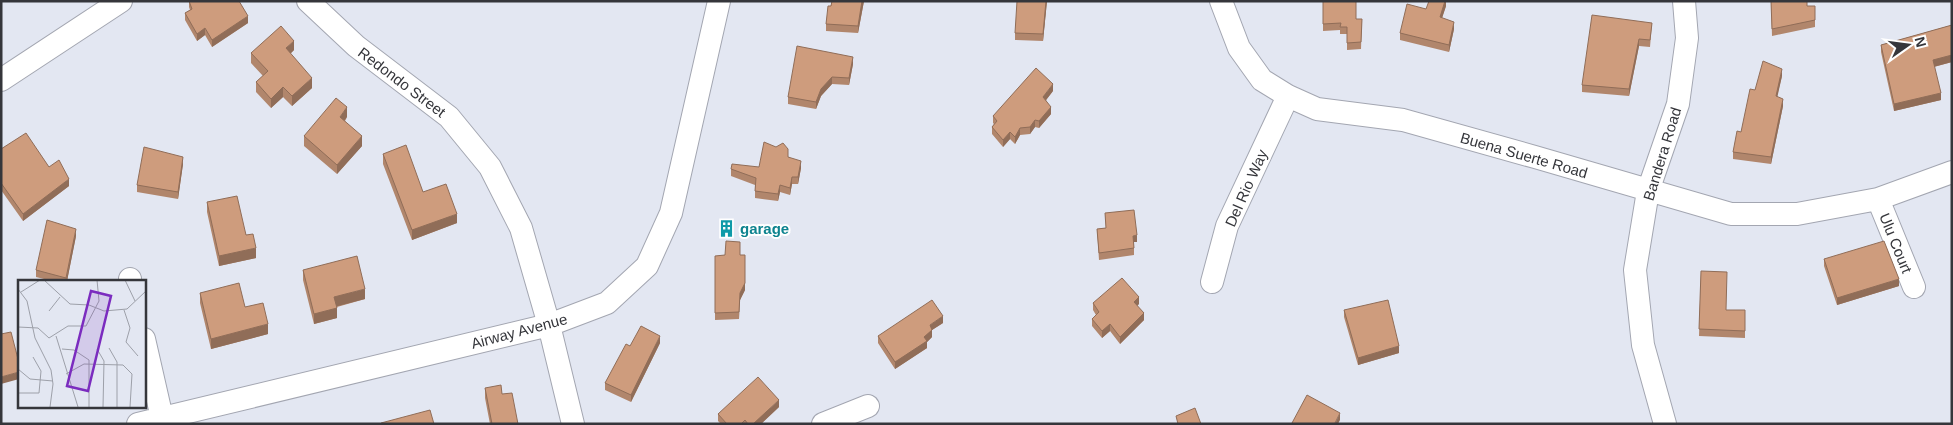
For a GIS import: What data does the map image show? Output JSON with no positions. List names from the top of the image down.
{
  "streets": {
    "street": [
      "Redondo Street",
      "Bandera Road",
      "Buena Suerte Road",
      "Del Rio Way",
      "Ulu Court",
      "Airway Avenue"
    ]
  },
  "crossings": [
    ["Redondo Street", "Airway Avenue"],
    ["Bandera Road", "Buena Suerte Road"],
    ["Buena Suerte Road", "Del Rio Way"],
    ["Buena Suerte Road", "Ulu Court"]
  ],
  "places": {
    "building": ["garage"]
  },
  "north": "right"
}
